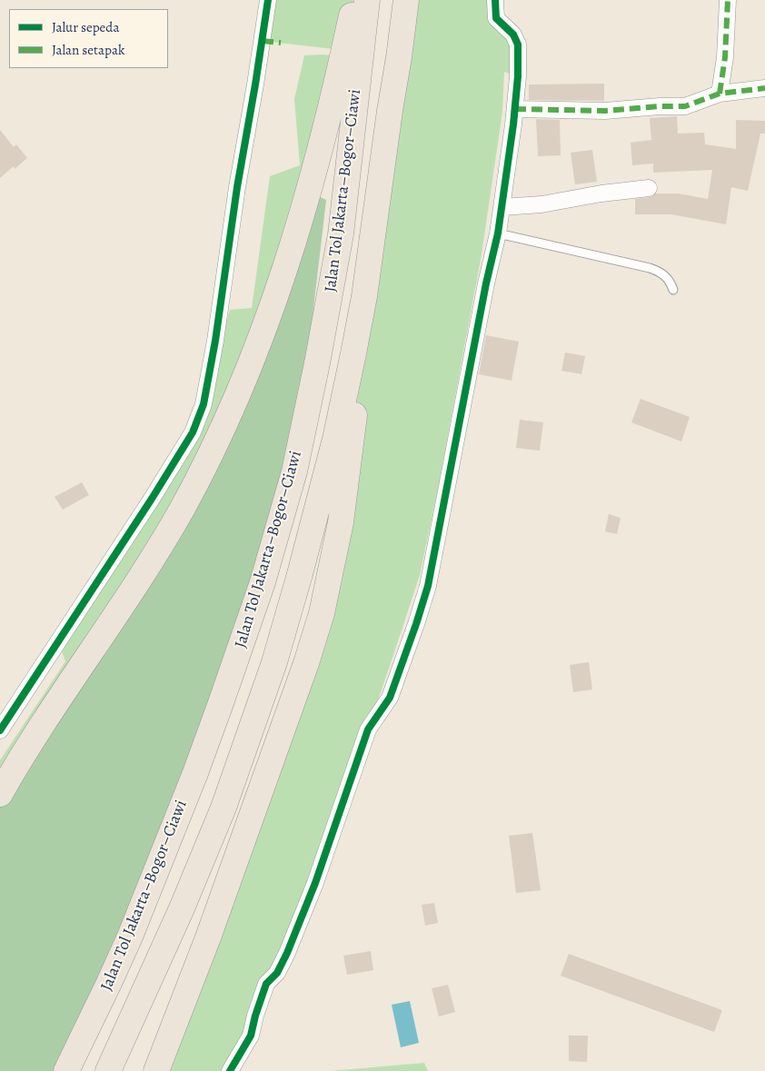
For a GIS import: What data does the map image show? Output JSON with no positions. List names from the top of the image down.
{
  "streets": {
    "highway": ["Jalan Tol Jakarta–Bogor–Ciawi"]
  },
  "legend": ["Jalur sepeda", "Jalan setapak"]
}
